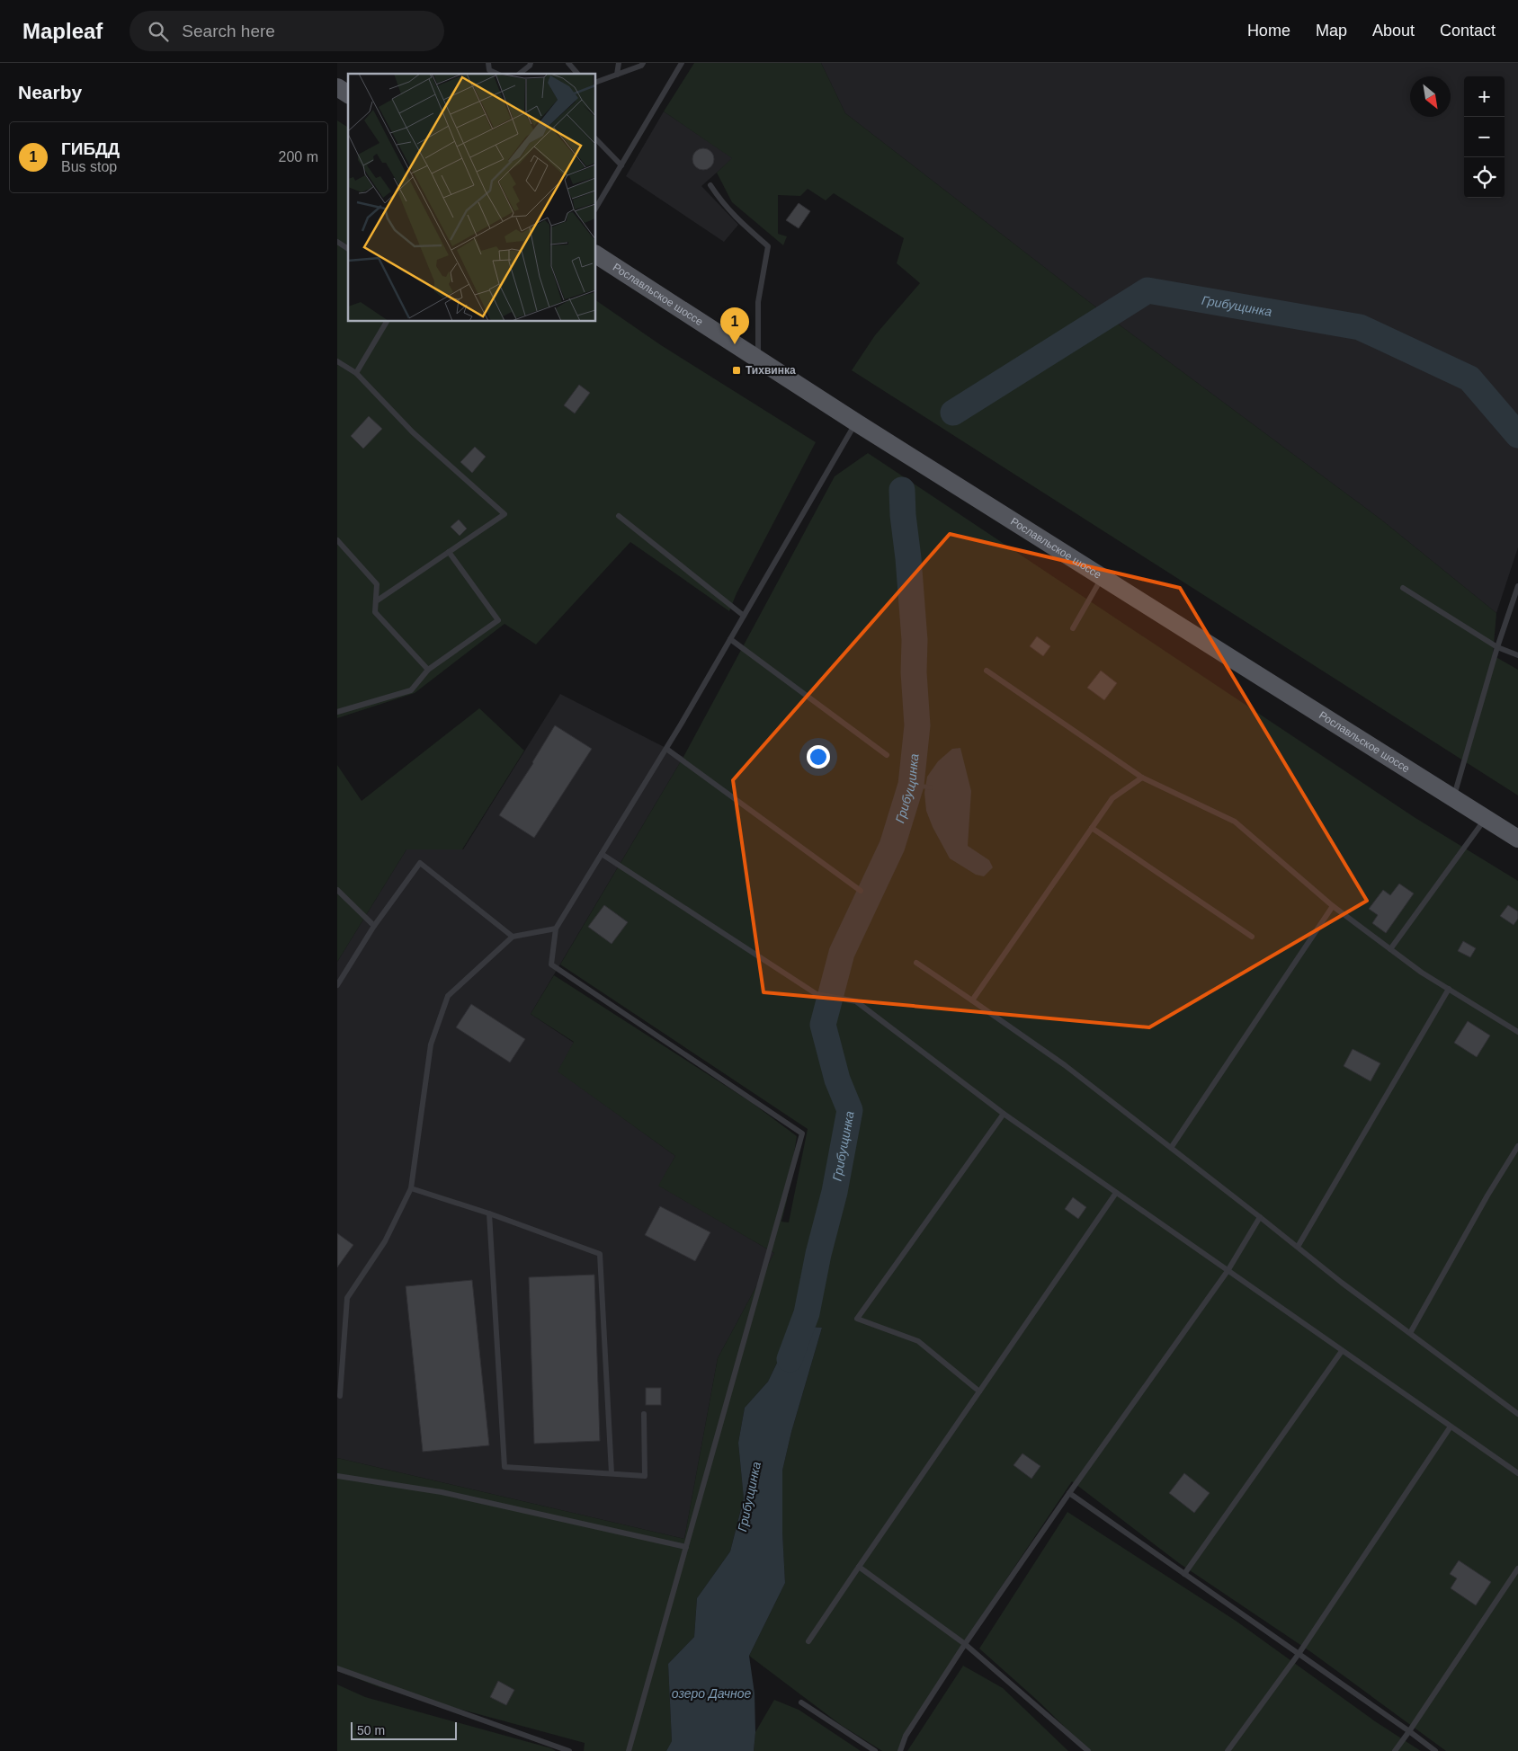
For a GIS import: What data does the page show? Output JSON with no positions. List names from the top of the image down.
{
  "streets": {
    "main road": ["Рославльское шоссе"]
  },
  "water": ["Грибущинка", "озеро Дачное"],
  "places": {
    "transit": ["Тихвинка"]
  },
  "scale_bar": "50 m",
  "north": "bottom right",
  "page": {
    "header": "Mapleaf",
    "search": "Search here",
    "nav": [
      "Home",
      "Map",
      "About",
      "Contact"
    ],
    "heading": "Nearby",
    "map_buttons": ["+", "−"],
    "list": [
      {
        "mark": "1",
        "name": "ГИБДД",
        "note": "Bus stop",
        "value": "200 m"
      }
    ],
    "pins": "1",
    "scale": "50 m"
  }
}
